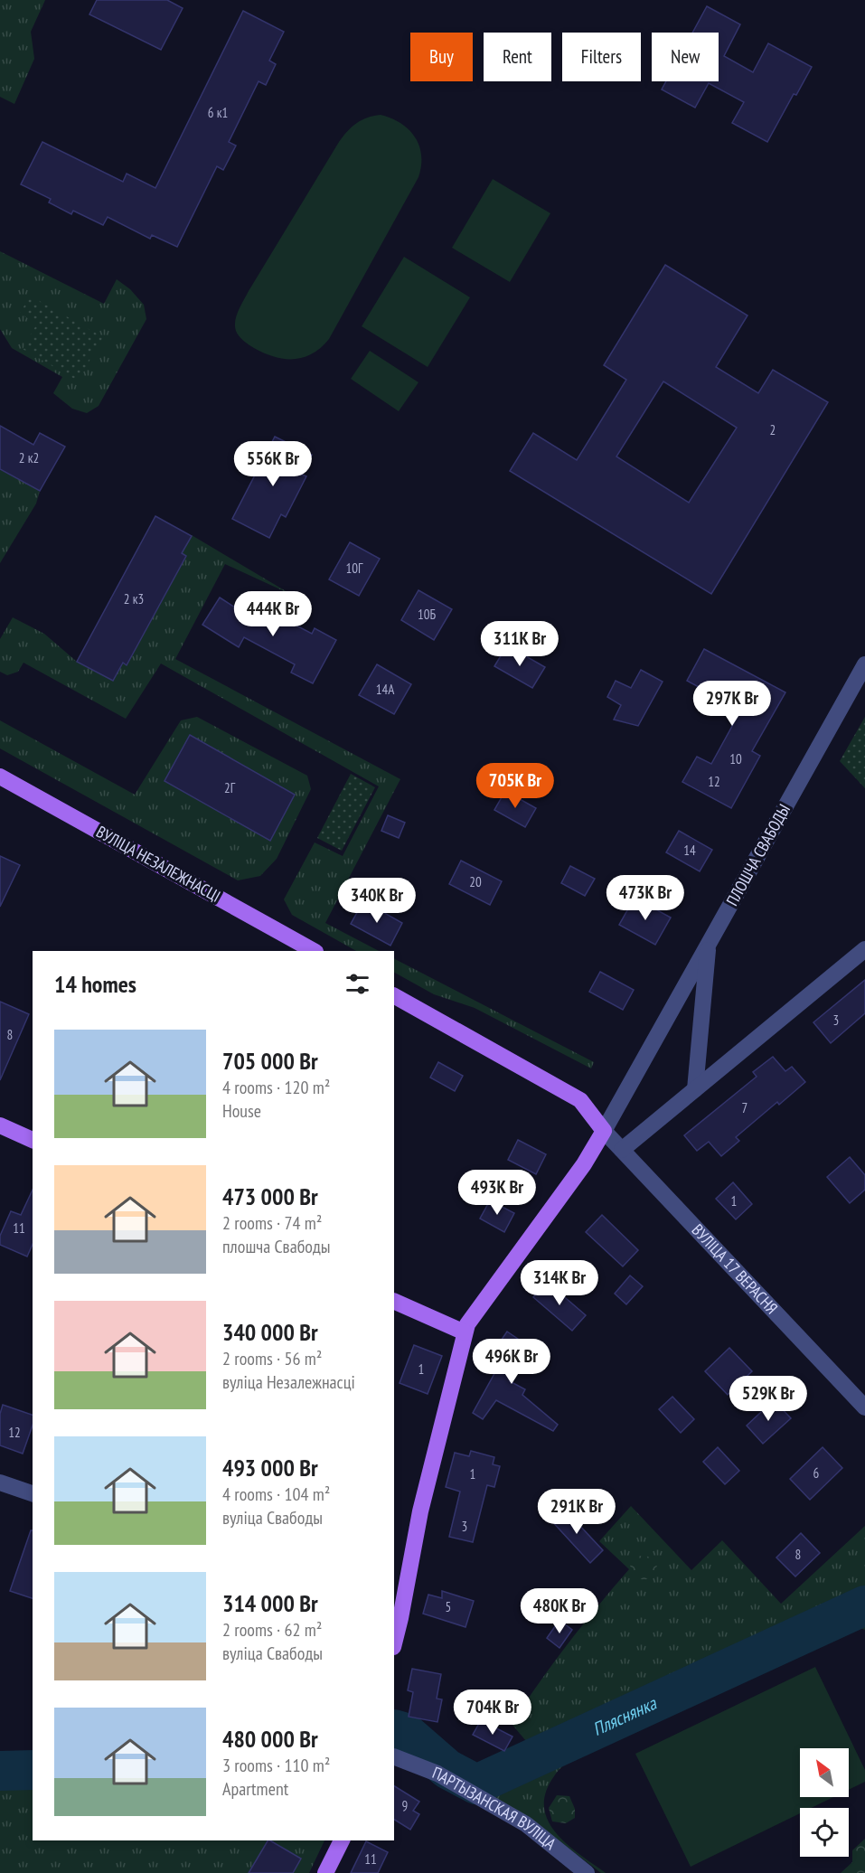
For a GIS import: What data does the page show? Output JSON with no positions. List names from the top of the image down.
{
  "streets": {
    "main road": ["ВУЛІЦА НЕЗАЛЕЖНАСЦІ"],
    "street": ["ПЛОШЧА СВАБОДЫ", "ВУЛІЦА 17 ВЕРАСНЯ", "ПАРТЫЗАНСКАЯ ВУЛІЦА"]
  },
  "crossings": [
    ["ПЛОШЧА СВАБОДЫ", "ВУЛІЦА 17 ВЕРАСНЯ"]
  ],
  "water": ["Пляснянка"],
  "house_numbers": [
    "6 к1",
    "2",
    "2 к2",
    "10Г",
    "2 к3",
    "10Б",
    "14А",
    "10",
    "12",
    "2Г",
    "14",
    "20",
    "3",
    "8",
    "7",
    "1",
    "11",
    "1",
    "12",
    "6",
    "1",
    "3",
    "8",
    "5",
    "9",
    "11"
  ],
  "north": "top left",
  "page": {
    "chip": [
      "Buy",
      "Rent",
      "Filters",
      "New"
    ],
    "price": [
      "556K Br",
      "444K Br",
      "311K Br",
      "297K Br",
      "705K Br",
      "473K Br",
      "340K Br",
      "493K Br",
      "314K Br",
      "496K Br",
      "529K Br",
      "291K Br",
      "480K Br",
      "704K Br"
    ],
    "heading": "14 homes",
    "list": [
      {
        "name": "705 000 Br",
        "note": "4 rooms · 120 m² · House"
      },
      {
        "name": "473 000 Br",
        "note": "2 rooms · 74 m² · плошча Свабоды"
      },
      {
        "name": "340 000 Br",
        "note": "2 rooms · 56 m² · вуліца Незалежнасці"
      },
      {
        "name": "493 000 Br",
        "note": "4 rooms · 104 m² · вуліца Свабоды"
      },
      {
        "name": "314 000 Br",
        "note": "2 rooms · 62 m² · вуліца Свабоды"
      },
      {
        "name": "480 000 Br",
        "note": "3 rooms · 110 m² · Apartment"
      }
    ]
  }
}
